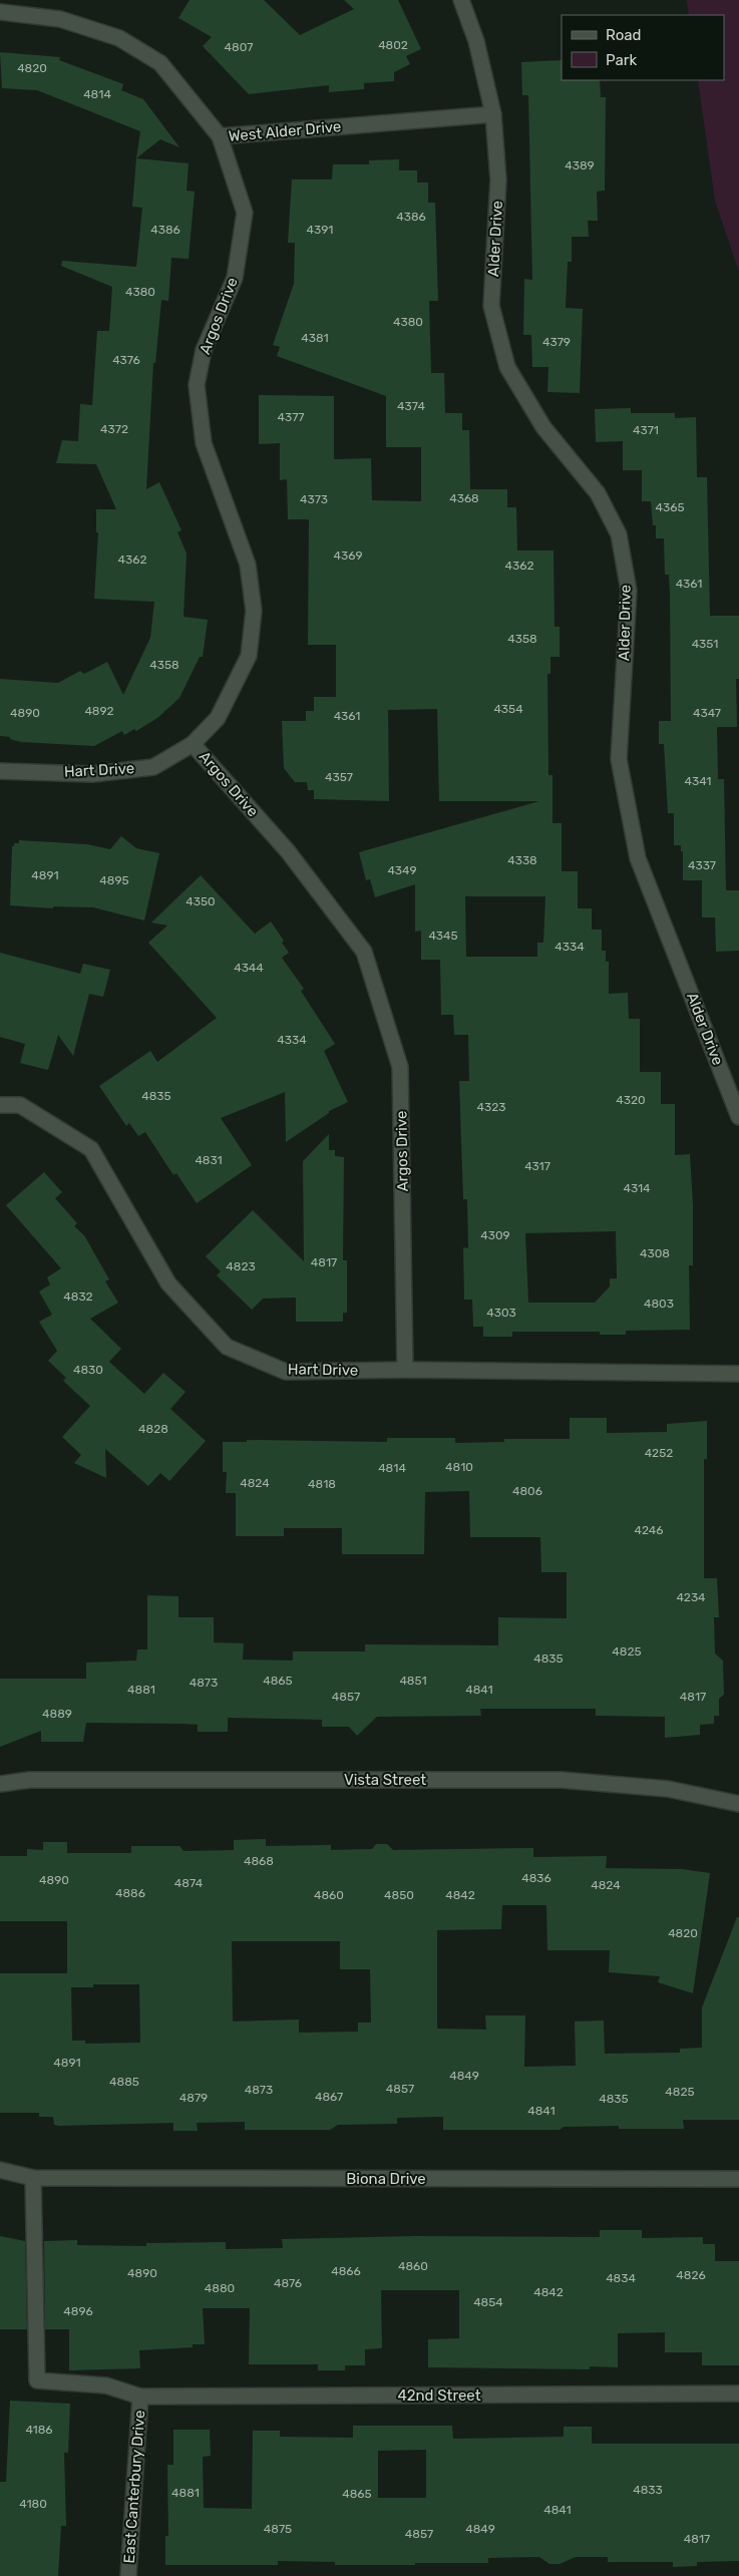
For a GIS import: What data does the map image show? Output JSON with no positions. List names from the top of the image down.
{
  "streets": {
    "street": [
      "West Alder Drive",
      "Alder Drive",
      "Argos Drive",
      "Hart Drive",
      "Vista Street",
      "Biona Drive",
      "42nd Street",
      "East Canterbury Drive"
    ]
  },
  "crossings": [
    ["West Alder Drive", "Alder Drive"],
    ["West Alder Drive", "Argos Drive"],
    ["Argos Drive", "Hart Drive"],
    ["Biona Drive", "42nd Street"],
    ["42nd Street", "East Canterbury Drive"]
  ],
  "house_numbers": [
    "4802",
    "4807",
    "4820",
    "4814",
    "4389",
    "4386",
    "4386",
    "4391",
    "4380",
    "4380",
    "4381",
    "4379",
    "4376",
    "4374",
    "4377",
    "4372",
    "4371",
    "4368",
    "4373",
    "4365",
    "4369",
    "4362",
    "4362",
    "4361",
    "4358",
    "4351",
    "4358",
    "4354",
    "4892",
    "4890",
    "4347",
    "4361",
    "4357",
    "4341",
    "4338",
    "4337",
    "4349",
    "4891",
    "4895",
    "4350",
    "4345",
    "4334",
    "4344",
    "4334",
    "4835",
    "4320",
    "4323",
    "4831",
    "4317",
    "4314",
    "4309",
    "4308",
    "4817",
    "4823",
    "4832",
    "4803",
    "4303",
    "4830",
    "4828",
    "4252",
    "4810",
    "4814",
    "4824",
    "4818",
    "4806",
    "4246",
    "4234",
    "4825",
    "4835",
    "4865",
    "4851",
    "4873",
    "4881",
    "4841",
    "4857",
    "4817",
    "4889",
    "4868",
    "4836",
    "4890",
    "4874",
    "4824",
    "4886",
    "4860",
    "4850",
    "4842",
    "4820",
    "4891",
    "4849",
    "4885",
    "4857",
    "4873",
    "4825",
    "4867",
    "4879",
    "4835",
    "4841",
    "4860",
    "4866",
    "4890",
    "4826",
    "4834",
    "4876",
    "4880",
    "4842",
    "4854",
    "4896",
    "4186",
    "4833",
    "4881",
    "4865",
    "4180",
    "4841",
    "4875",
    "4849",
    "4857",
    "4817"
  ],
  "legend": ["Road", "Park"]
}
